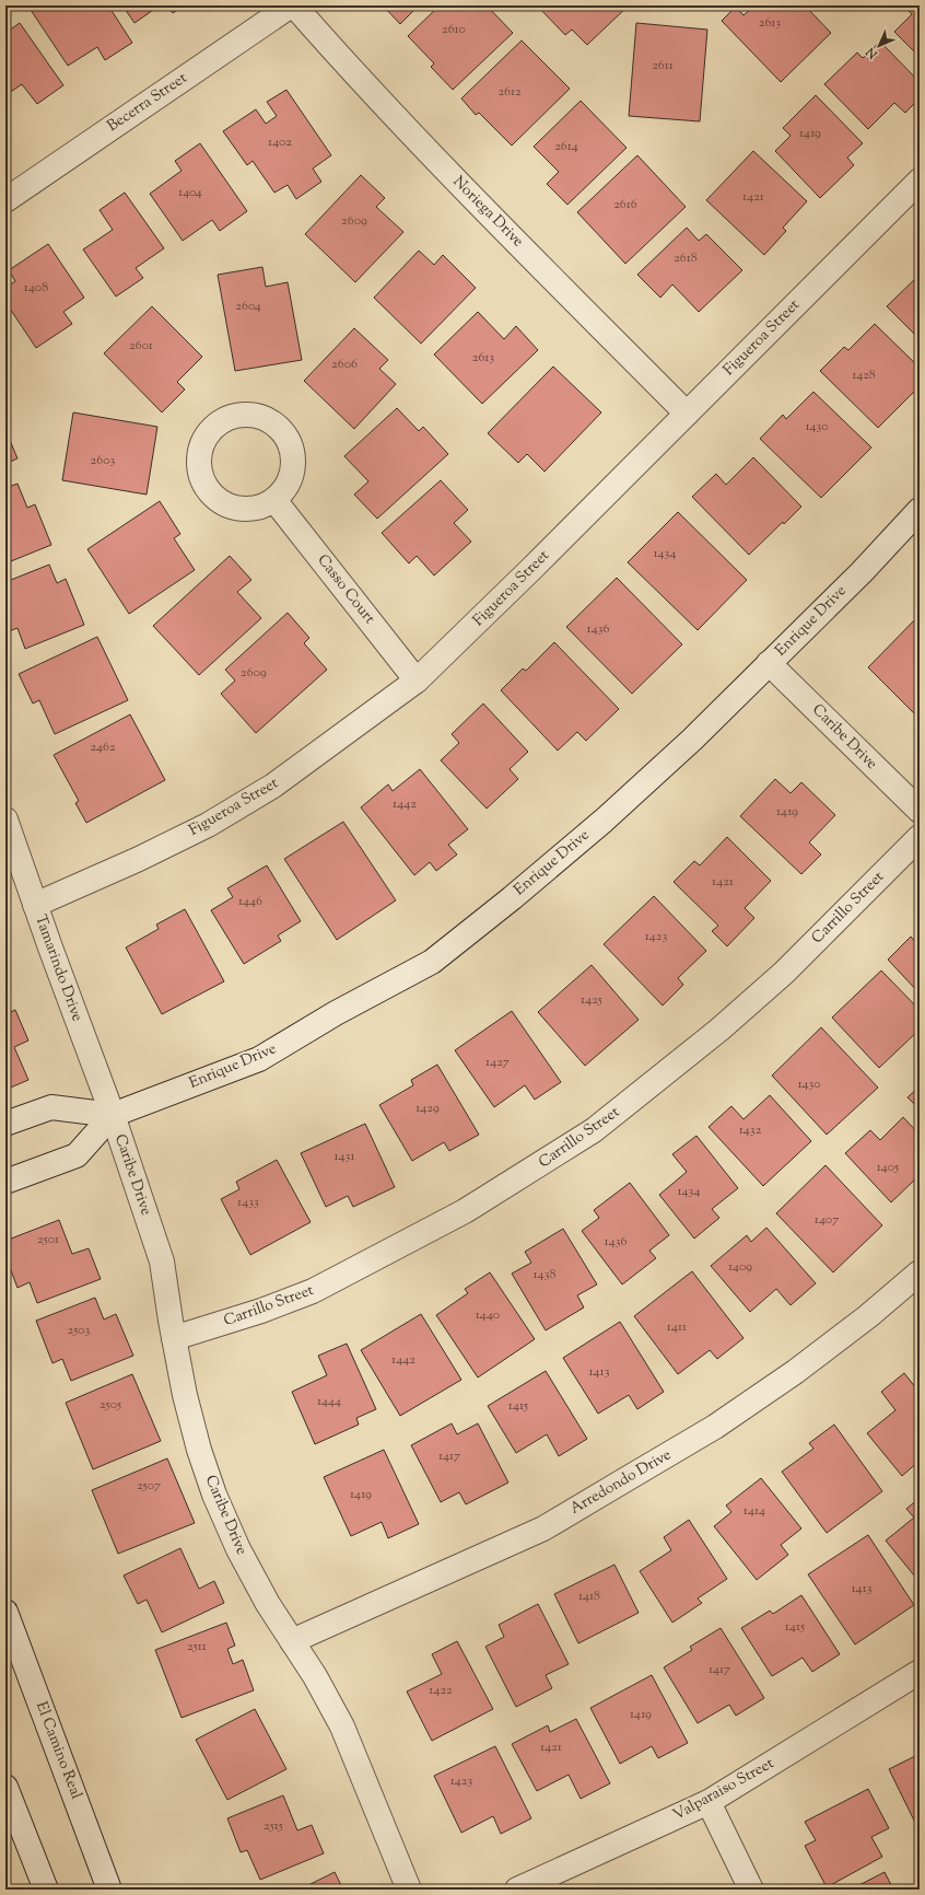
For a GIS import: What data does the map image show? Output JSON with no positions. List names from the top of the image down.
{
  "streets": {
    "street": [
      "Becerra Street",
      "Noriega Drive",
      "Figueroa Street",
      "Casso Court",
      "Enrique Drive",
      "Caribe Drive",
      "Carrillo Street",
      "Tamarindo Drive",
      "Arredondo Drive",
      "El Camino Real",
      "Valparaiso Street"
    ]
  },
  "crossings": [
    ["Becerra Street", "Noriega Drive"],
    ["Noriega Drive", "Figueroa Street"],
    ["Figueroa Street", "Casso Court"],
    ["Figueroa Street", "Tamarindo Drive"],
    ["Enrique Drive", "Caribe Drive"],
    ["Enrique Drive", "Tamarindo Drive"],
    ["Caribe Drive", "Carrillo Street"],
    ["Caribe Drive", "Tamarindo Drive"],
    ["Caribe Drive", "Arredondo Drive"]
  ],
  "house_numbers": [
    "2613",
    "2610",
    "2611",
    "2612",
    "1419",
    "1402",
    "2614",
    "1404",
    "1421",
    "2616",
    "2609",
    "2618",
    "1408",
    "2604",
    "2601",
    "2613",
    "2606",
    "1428",
    "1430",
    "2603",
    "1434",
    "1436",
    "2609",
    "2462",
    "1442",
    "1419",
    "1421",
    "1446",
    "1423",
    "1425",
    "1427",
    "1430",
    "1429",
    "1432",
    "1431",
    "1405",
    "1434",
    "1433",
    "1407",
    "2501",
    "1436",
    "1409",
    "1438",
    "1440",
    "1411",
    "2503",
    "1442",
    "1413",
    "1444",
    "2505",
    "1415",
    "1417",
    "2507",
    "1419",
    "1414",
    "1413",
    "1418",
    "1415",
    "2511",
    "1417",
    "1422",
    "1419",
    "1421",
    "1423",
    "2515"
  ],
  "north": "bottom left"
}
